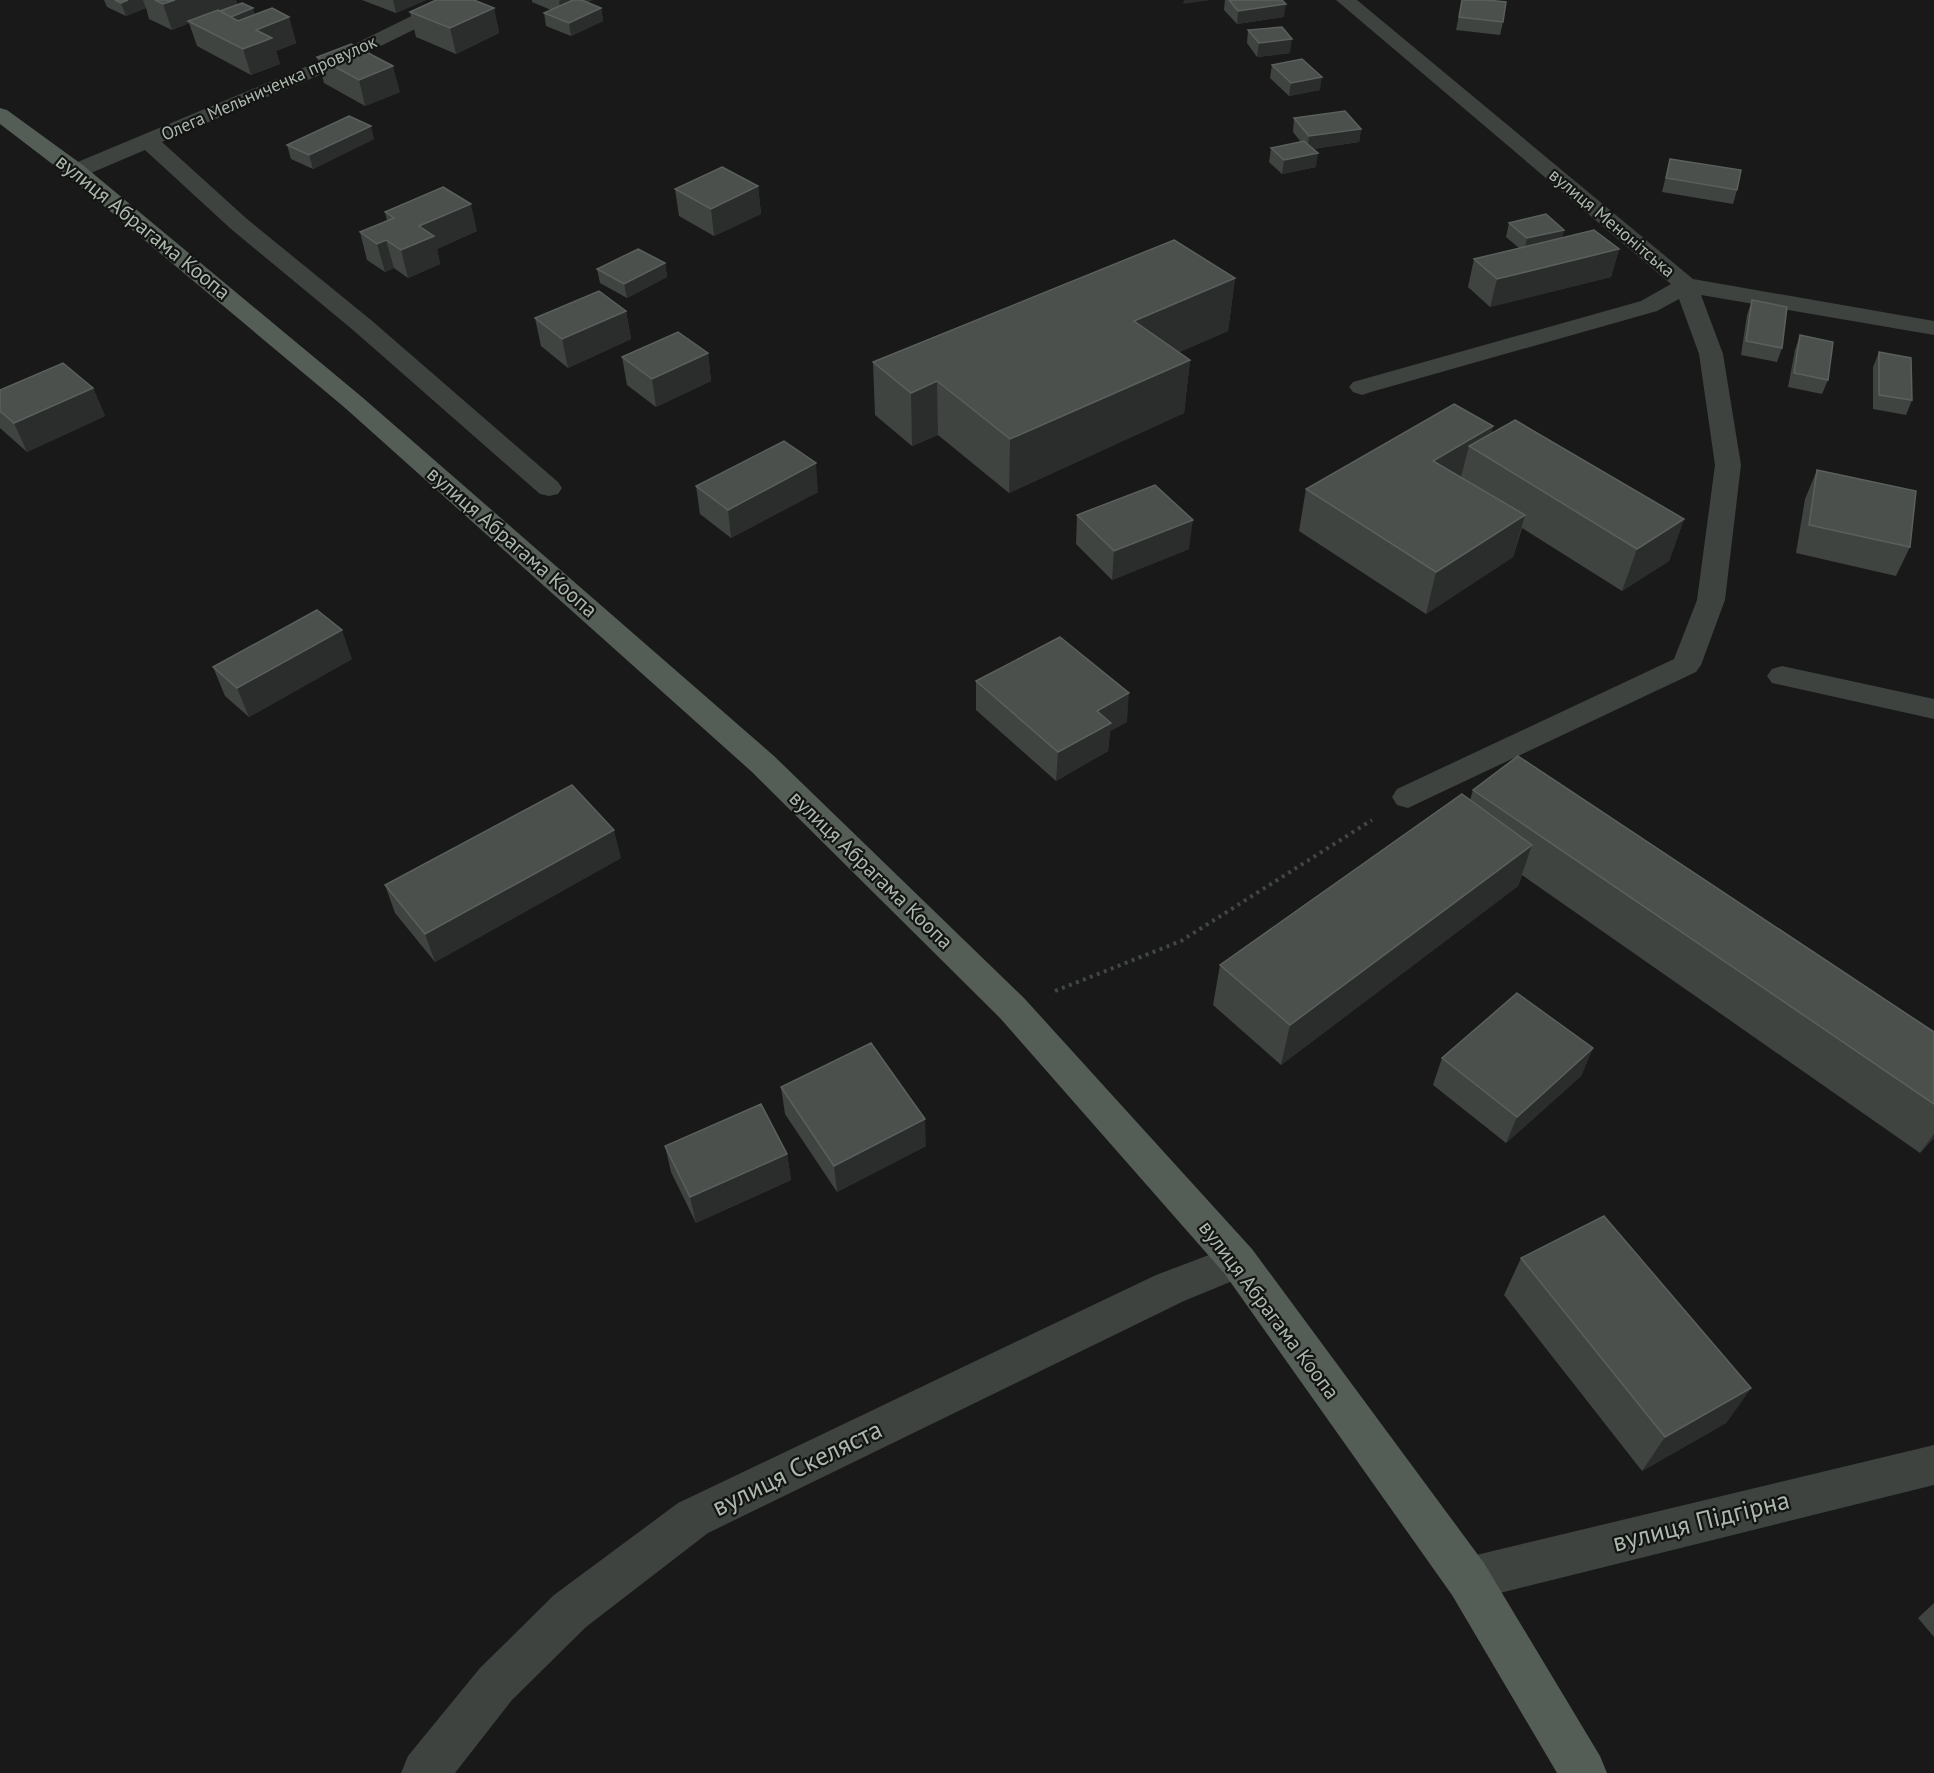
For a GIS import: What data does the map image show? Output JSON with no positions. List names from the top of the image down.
{
  "streets": {
    "main road": ["вулиця Абрагама Коопа"],
    "street": [
      "Олега Мельниченка провулок",
      "вулиця Менонітська",
      "вулиця Скеляста",
      "вулиця Підгірна"
    ]
  },
  "crossings": [
    ["Олега Мельниченка провулок", "вулиця Абрагама Коопа"],
    ["вулиця Абрагама Коопа", "вулиця Скеляста"],
    ["вулиця Абрагама Коопа", "вулиця Підгірна"]
  ]
}
